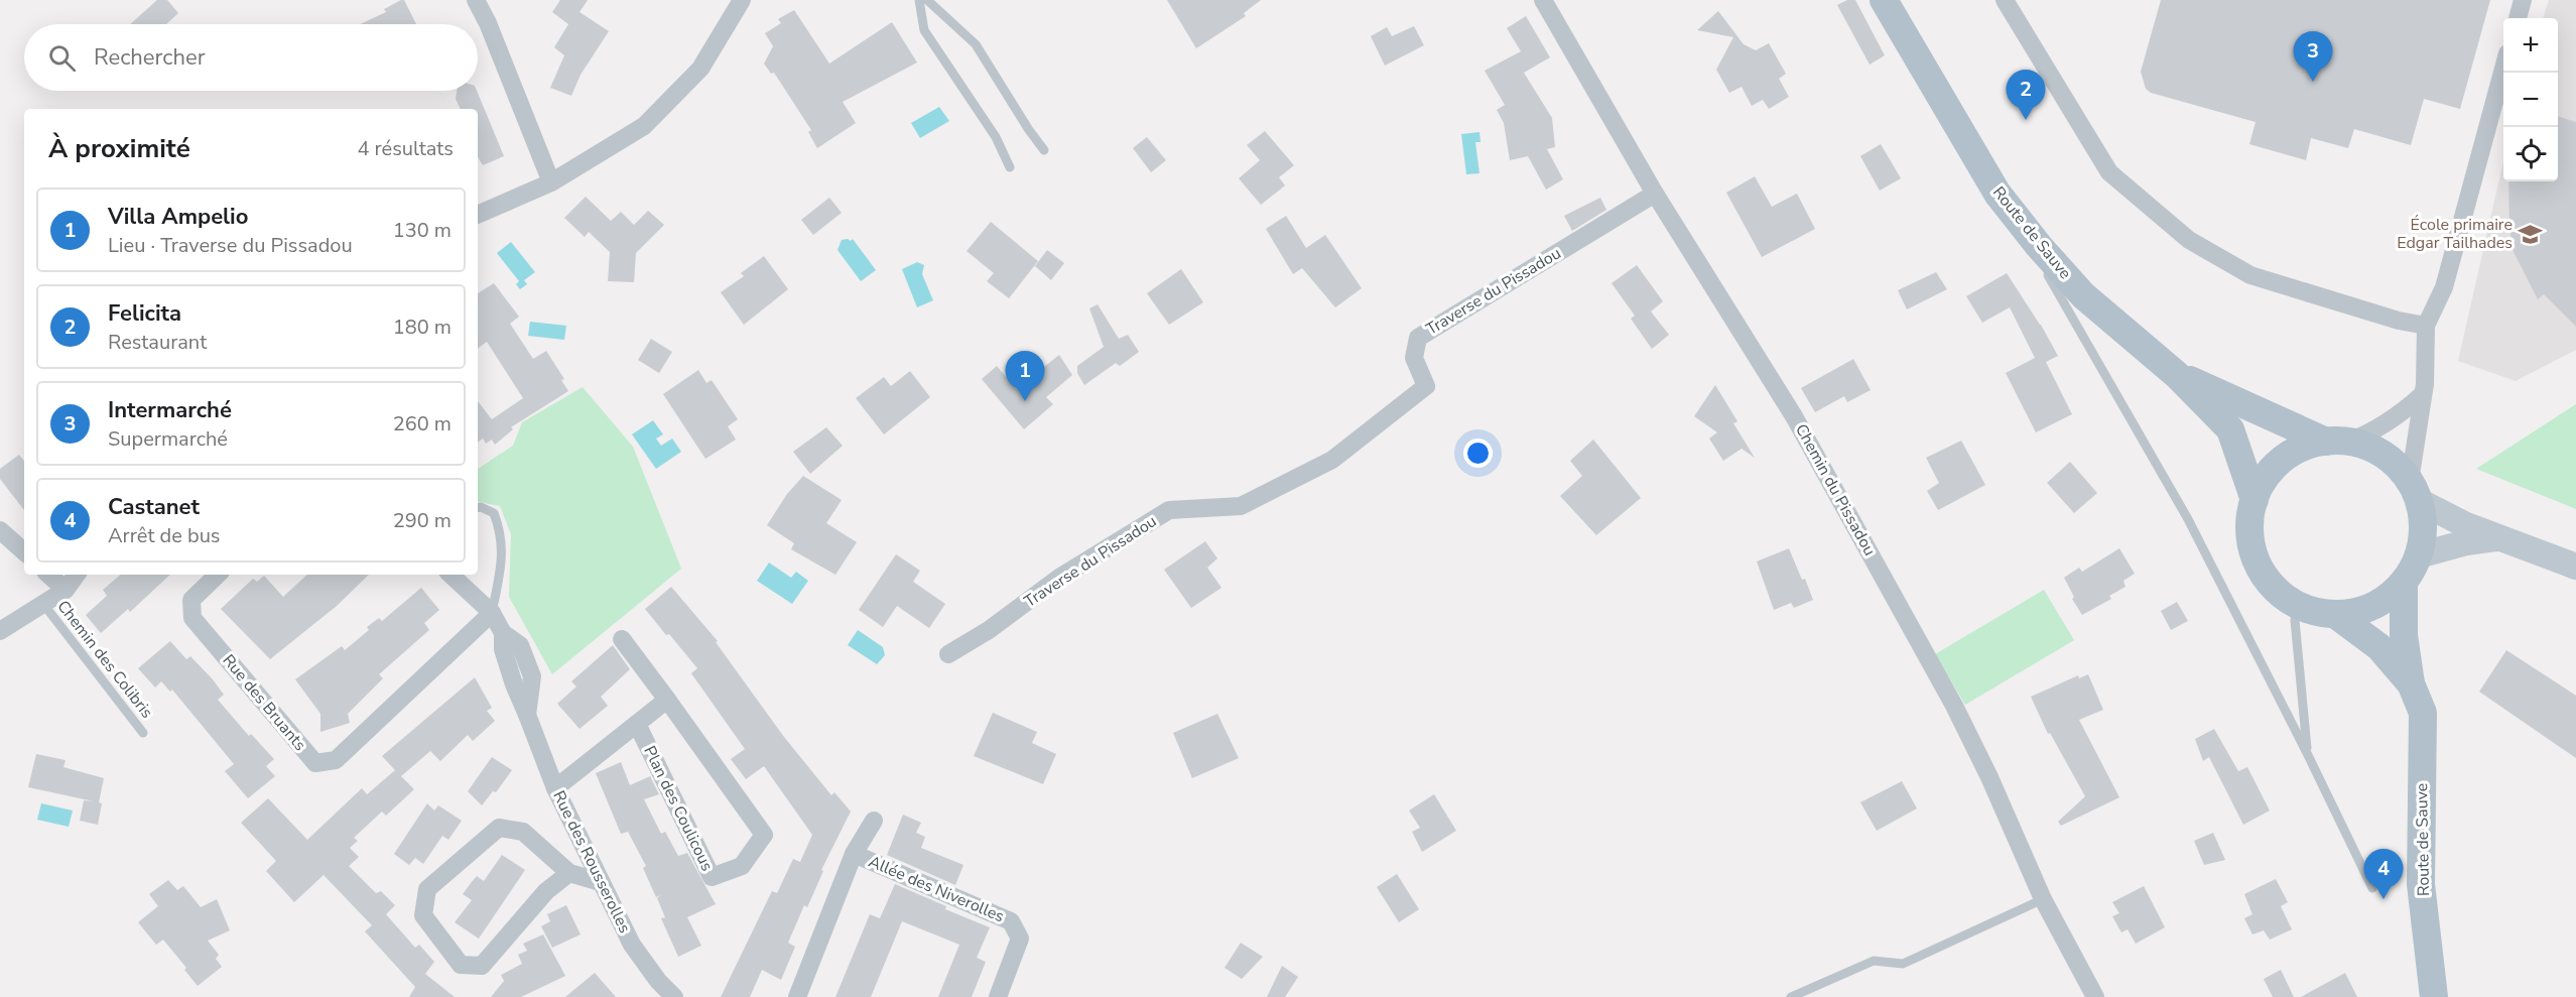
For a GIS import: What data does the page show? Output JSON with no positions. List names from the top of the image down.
{
  "streets": {
    "main road": ["Route de Sauve"],
    "street": [
      "Traverse du Pissadou",
      "Chemin du Pissadou",
      "Rue des Bruants",
      "Plan des Coulicous",
      "Rue des Rousserolles",
      "Allée des Niverolles"
    ],
    "lane": ["Chemin des Colibris"]
  },
  "crossings": [
    ["Traverse du Pissadou", "Chemin du Pissadou"],
    ["Rue des Bruants", "Rue des Rousserolles"],
    ["Plan des Coulicous", "Rue des Rousserolles"]
  ],
  "places": {
    "school or university": ["École primaire Edgar Tailhades"]
  },
  "page": {
    "map_buttons": ["+", "−"],
    "search": "Rechercher",
    "pins": [
      "3",
      "2",
      "1",
      "4"
    ],
    "heading": ["À proximité", "4 résultats"],
    "list": [
      {
        "mark": "1",
        "name": "Villa Ampelio",
        "note": "Lieu · Traverse du Pissadou",
        "value": "130 m"
      },
      {
        "mark": "2",
        "name": "Felicita",
        "note": "Restaurant",
        "value": "180 m"
      },
      {
        "mark": "3",
        "name": "Intermarché",
        "note": "Supermarché",
        "value": "260 m"
      },
      {
        "mark": "4",
        "name": "Castanet",
        "note": "Arrêt de bus",
        "value": "290 m"
      }
    ]
  }
}
